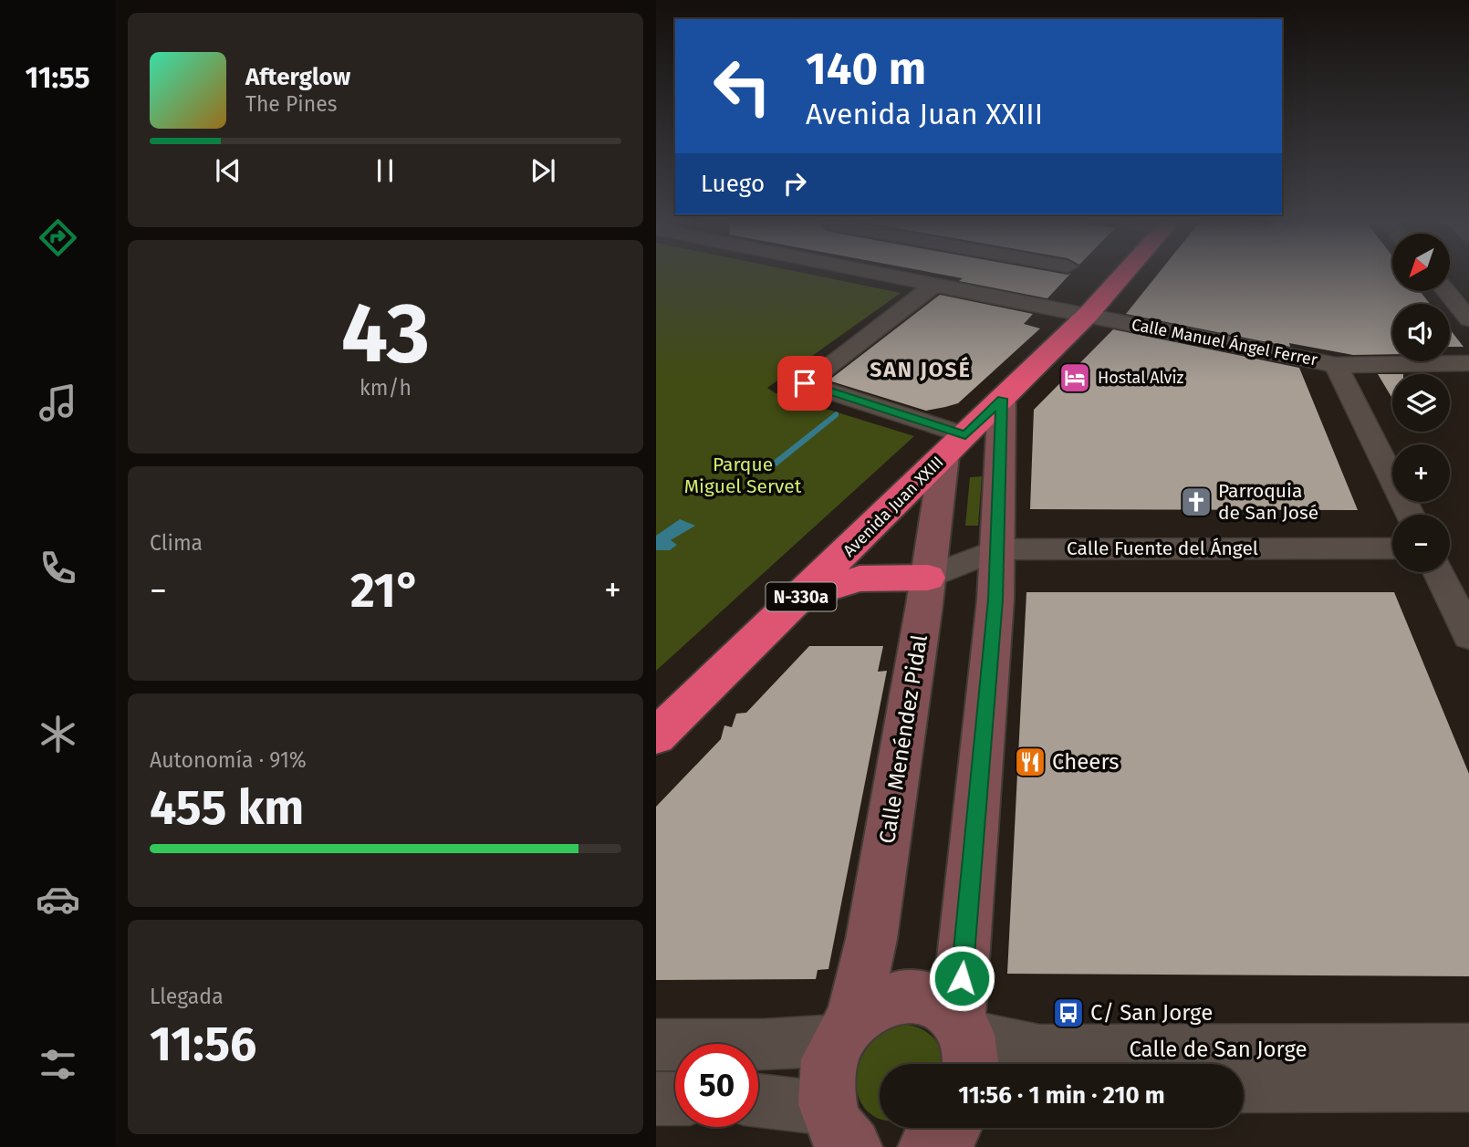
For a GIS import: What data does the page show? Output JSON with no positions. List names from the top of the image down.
{
  "streets": {
    "highway": ["Avenida Juan XXIII", "N-330a"],
    "main road": ["Calle Menéndez Pidal"],
    "street": ["Calle Manuel Ángel Ferrer", "Calle Fuente del Ángel", "Calle de San Jorge"]
  },
  "crossings": [
    ["Calle Manuel Ángel Ferrer", "Avenida Juan XXIII"],
    ["Avenida Juan XXIII", "Calle Fuente del Ángel"],
    ["Avenida Juan XXIII", "Calle Menéndez Pidal"],
    ["Calle Fuente del Ángel", "Calle Menéndez Pidal"]
  ],
  "districts": ["SAN JOSÉ"],
  "parks": ["Parque Miguel Servet"],
  "places": {
    "hotel": ["Hostal Alviz"],
    "church": ["Parroquia de San José"],
    "restaurant": ["Cheers"],
    "bus stop": ["C/ San Jorge"]
  },
  "north": "bottom left",
  "page": {
    "tabs": "11:55",
    "turn": ["140 m", "Avenida Juan XXIII"],
    "song": ["Afterglow", "The Pines"],
    "then": "Luego",
    "map_buttons": ["+", "−"],
    "tile": [
      ["43", "km/h"],
      "Clima",
      ["Autonomía · 91%", "455 km"],
      ["Llegada", "11:56"]
    ],
    "heat": ["−", "21°", "+"],
    "limit": "50",
    "trip": "11:56 · 1 min · 210 m"
  }
}
